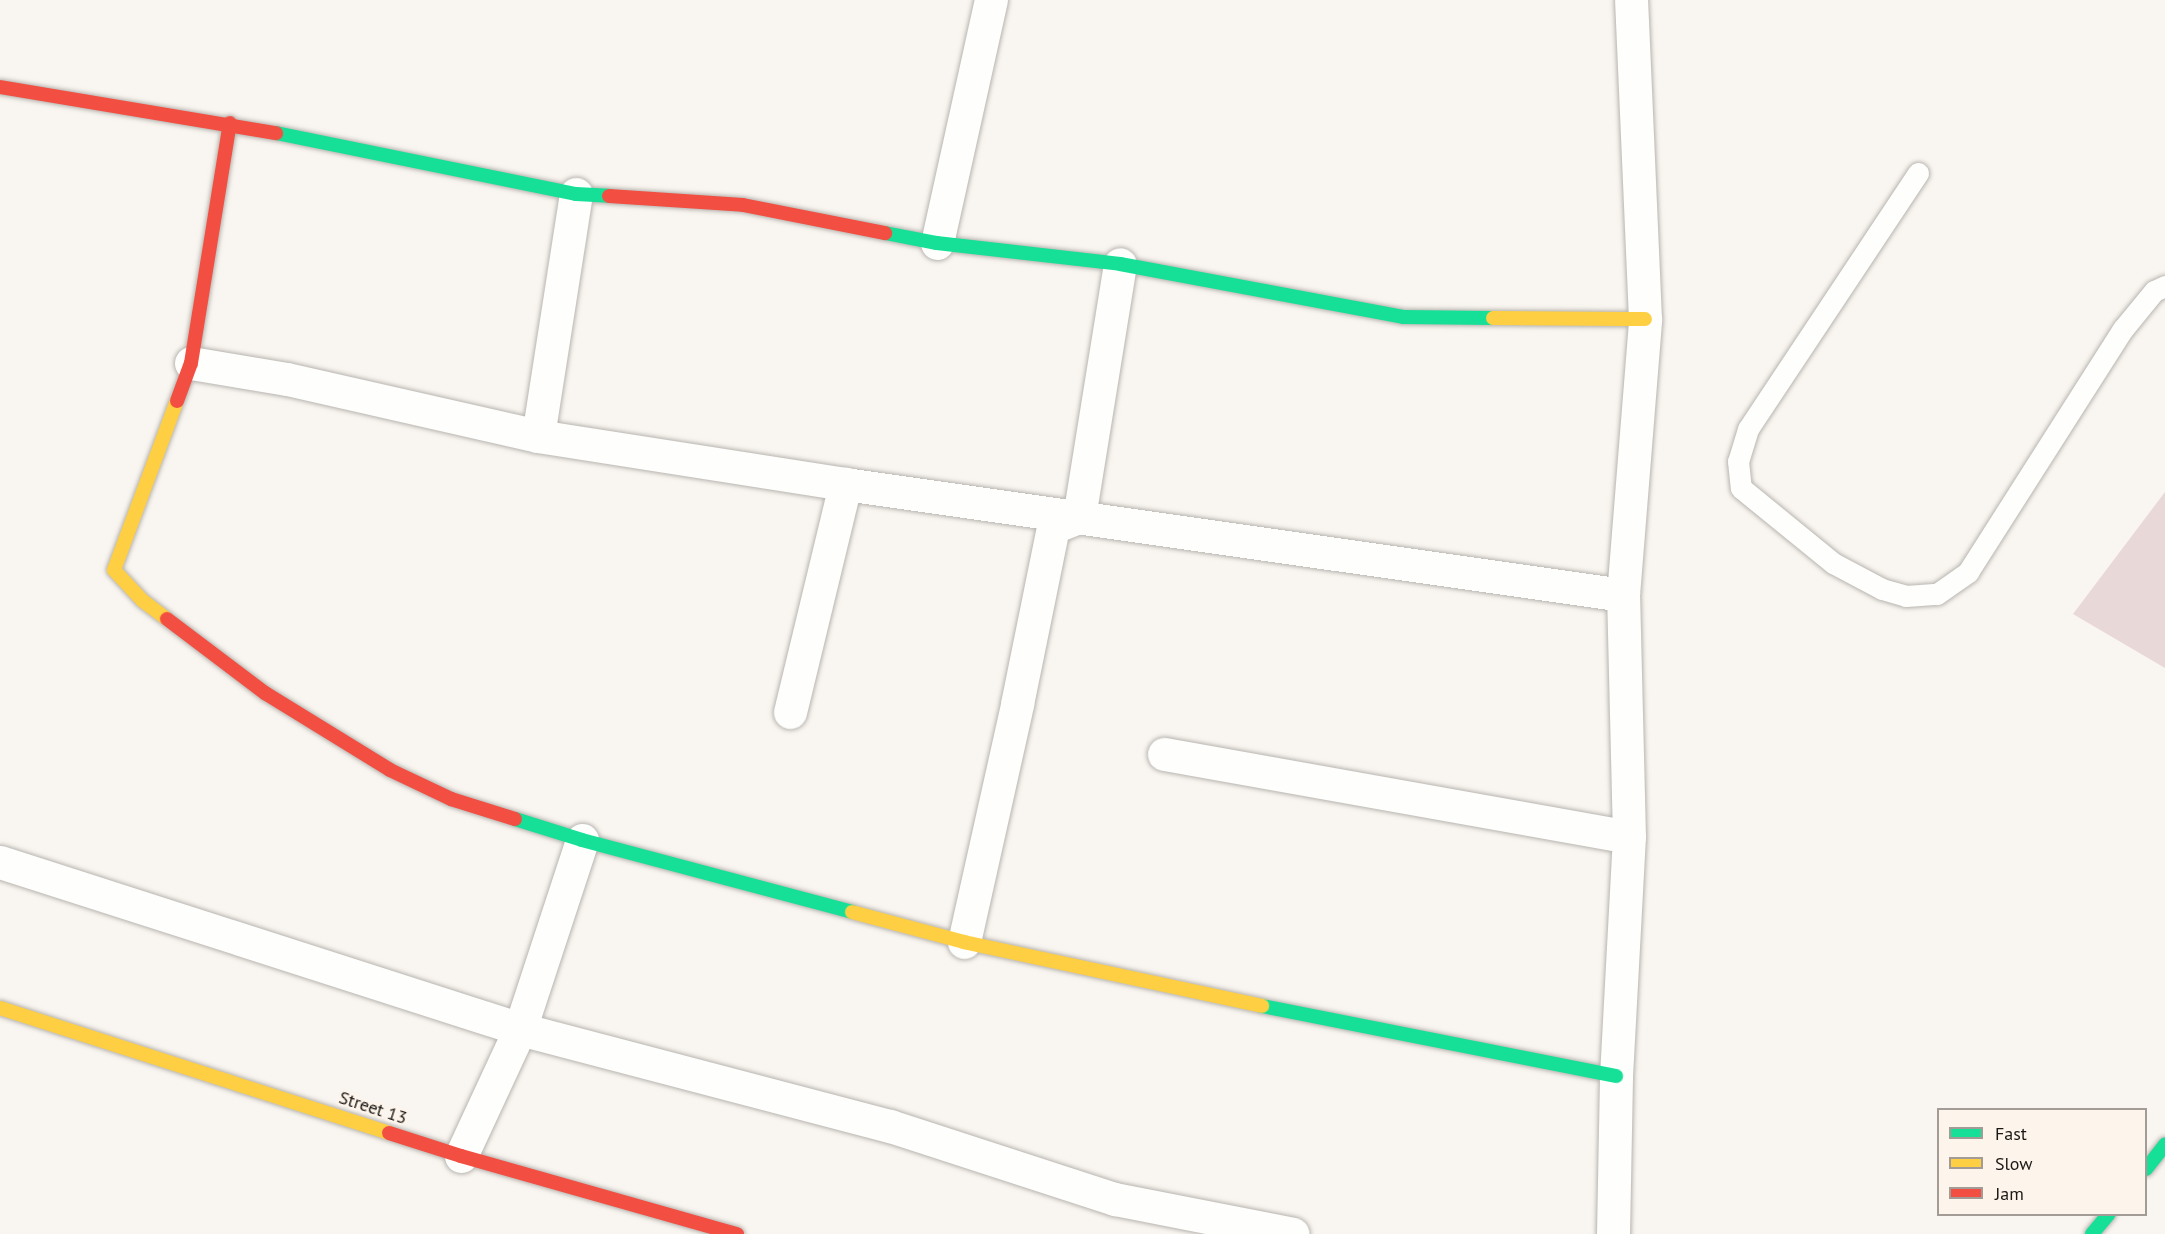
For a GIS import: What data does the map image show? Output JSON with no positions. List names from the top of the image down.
{
  "streets": {
    "street": ["Street 13"]
  },
  "legend": ["Fast", "Slow", "Jam"]
}
